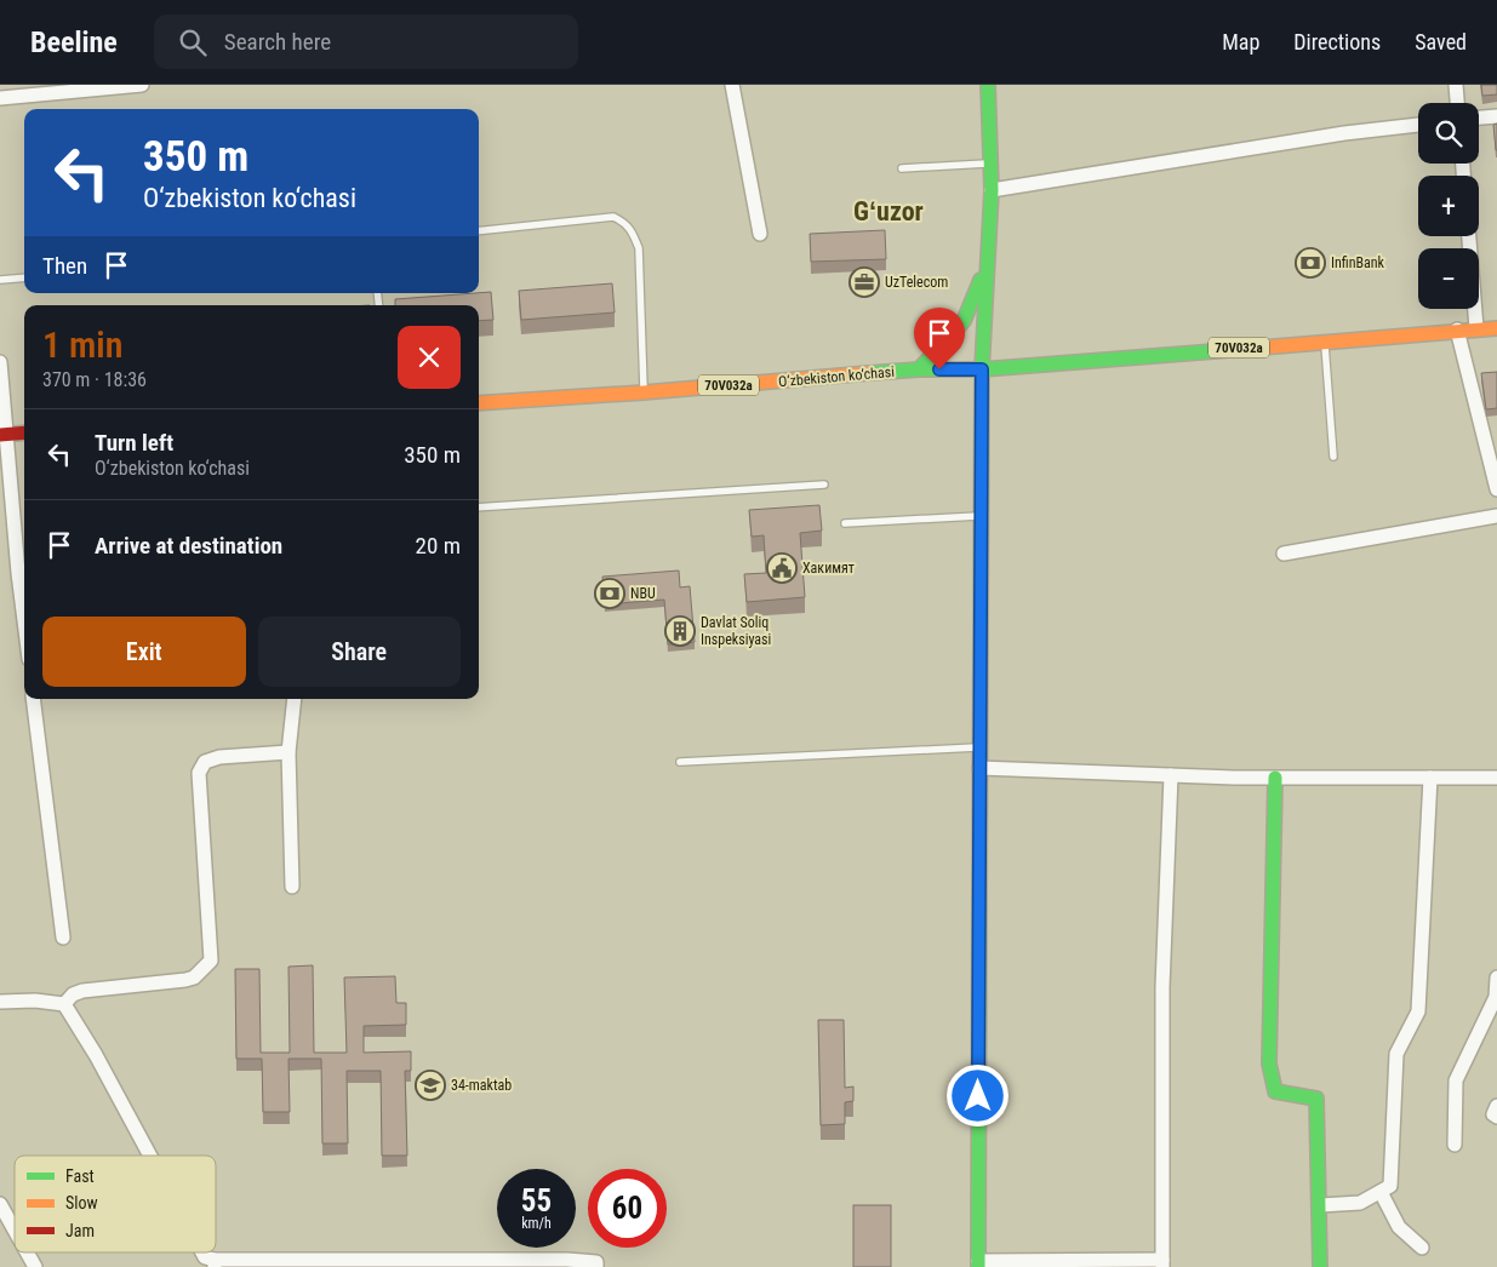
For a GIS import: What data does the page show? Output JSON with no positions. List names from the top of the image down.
{
  "streets": {
    "main road": ["70V032a", "O‘zbekiston ko‘chasi"]
  },
  "crossings": [
    ["70V032a", "O‘zbekiston ko‘chasi"]
  ],
  "districts": ["Gʻuzor"],
  "places": {
    "bank": ["InfinBank", "NBU"],
    "office": ["UzTelecom"],
    "public building": ["Хакимят"],
    "building": ["Davlat Soliq Inspeksiyasi"],
    "school or university": ["34-maktab"]
  },
  "legend": ["Fast", "Slow", "Jam"],
  "page": {
    "header": "Beeline",
    "search": "Search here",
    "nav": ["Map", "Directions", "Saved"],
    "map_buttons": ["+", "−"],
    "turn": ["350 m", "O‘zbekiston ko‘chasi"],
    "then": "Then",
    "heading": ["1 min", "370 m · 18:36"],
    "list": [
      {
        "name": "Turn left",
        "note": "O‘zbekiston ko‘chasi",
        "value": "350 m"
      },
      {
        "name": "Arrive at destination",
        "value": "20 m"
      }
    ],
    "buttons": ["Exit", "Share"],
    "speed": "55 km/h",
    "limit": "60"
  }
}
